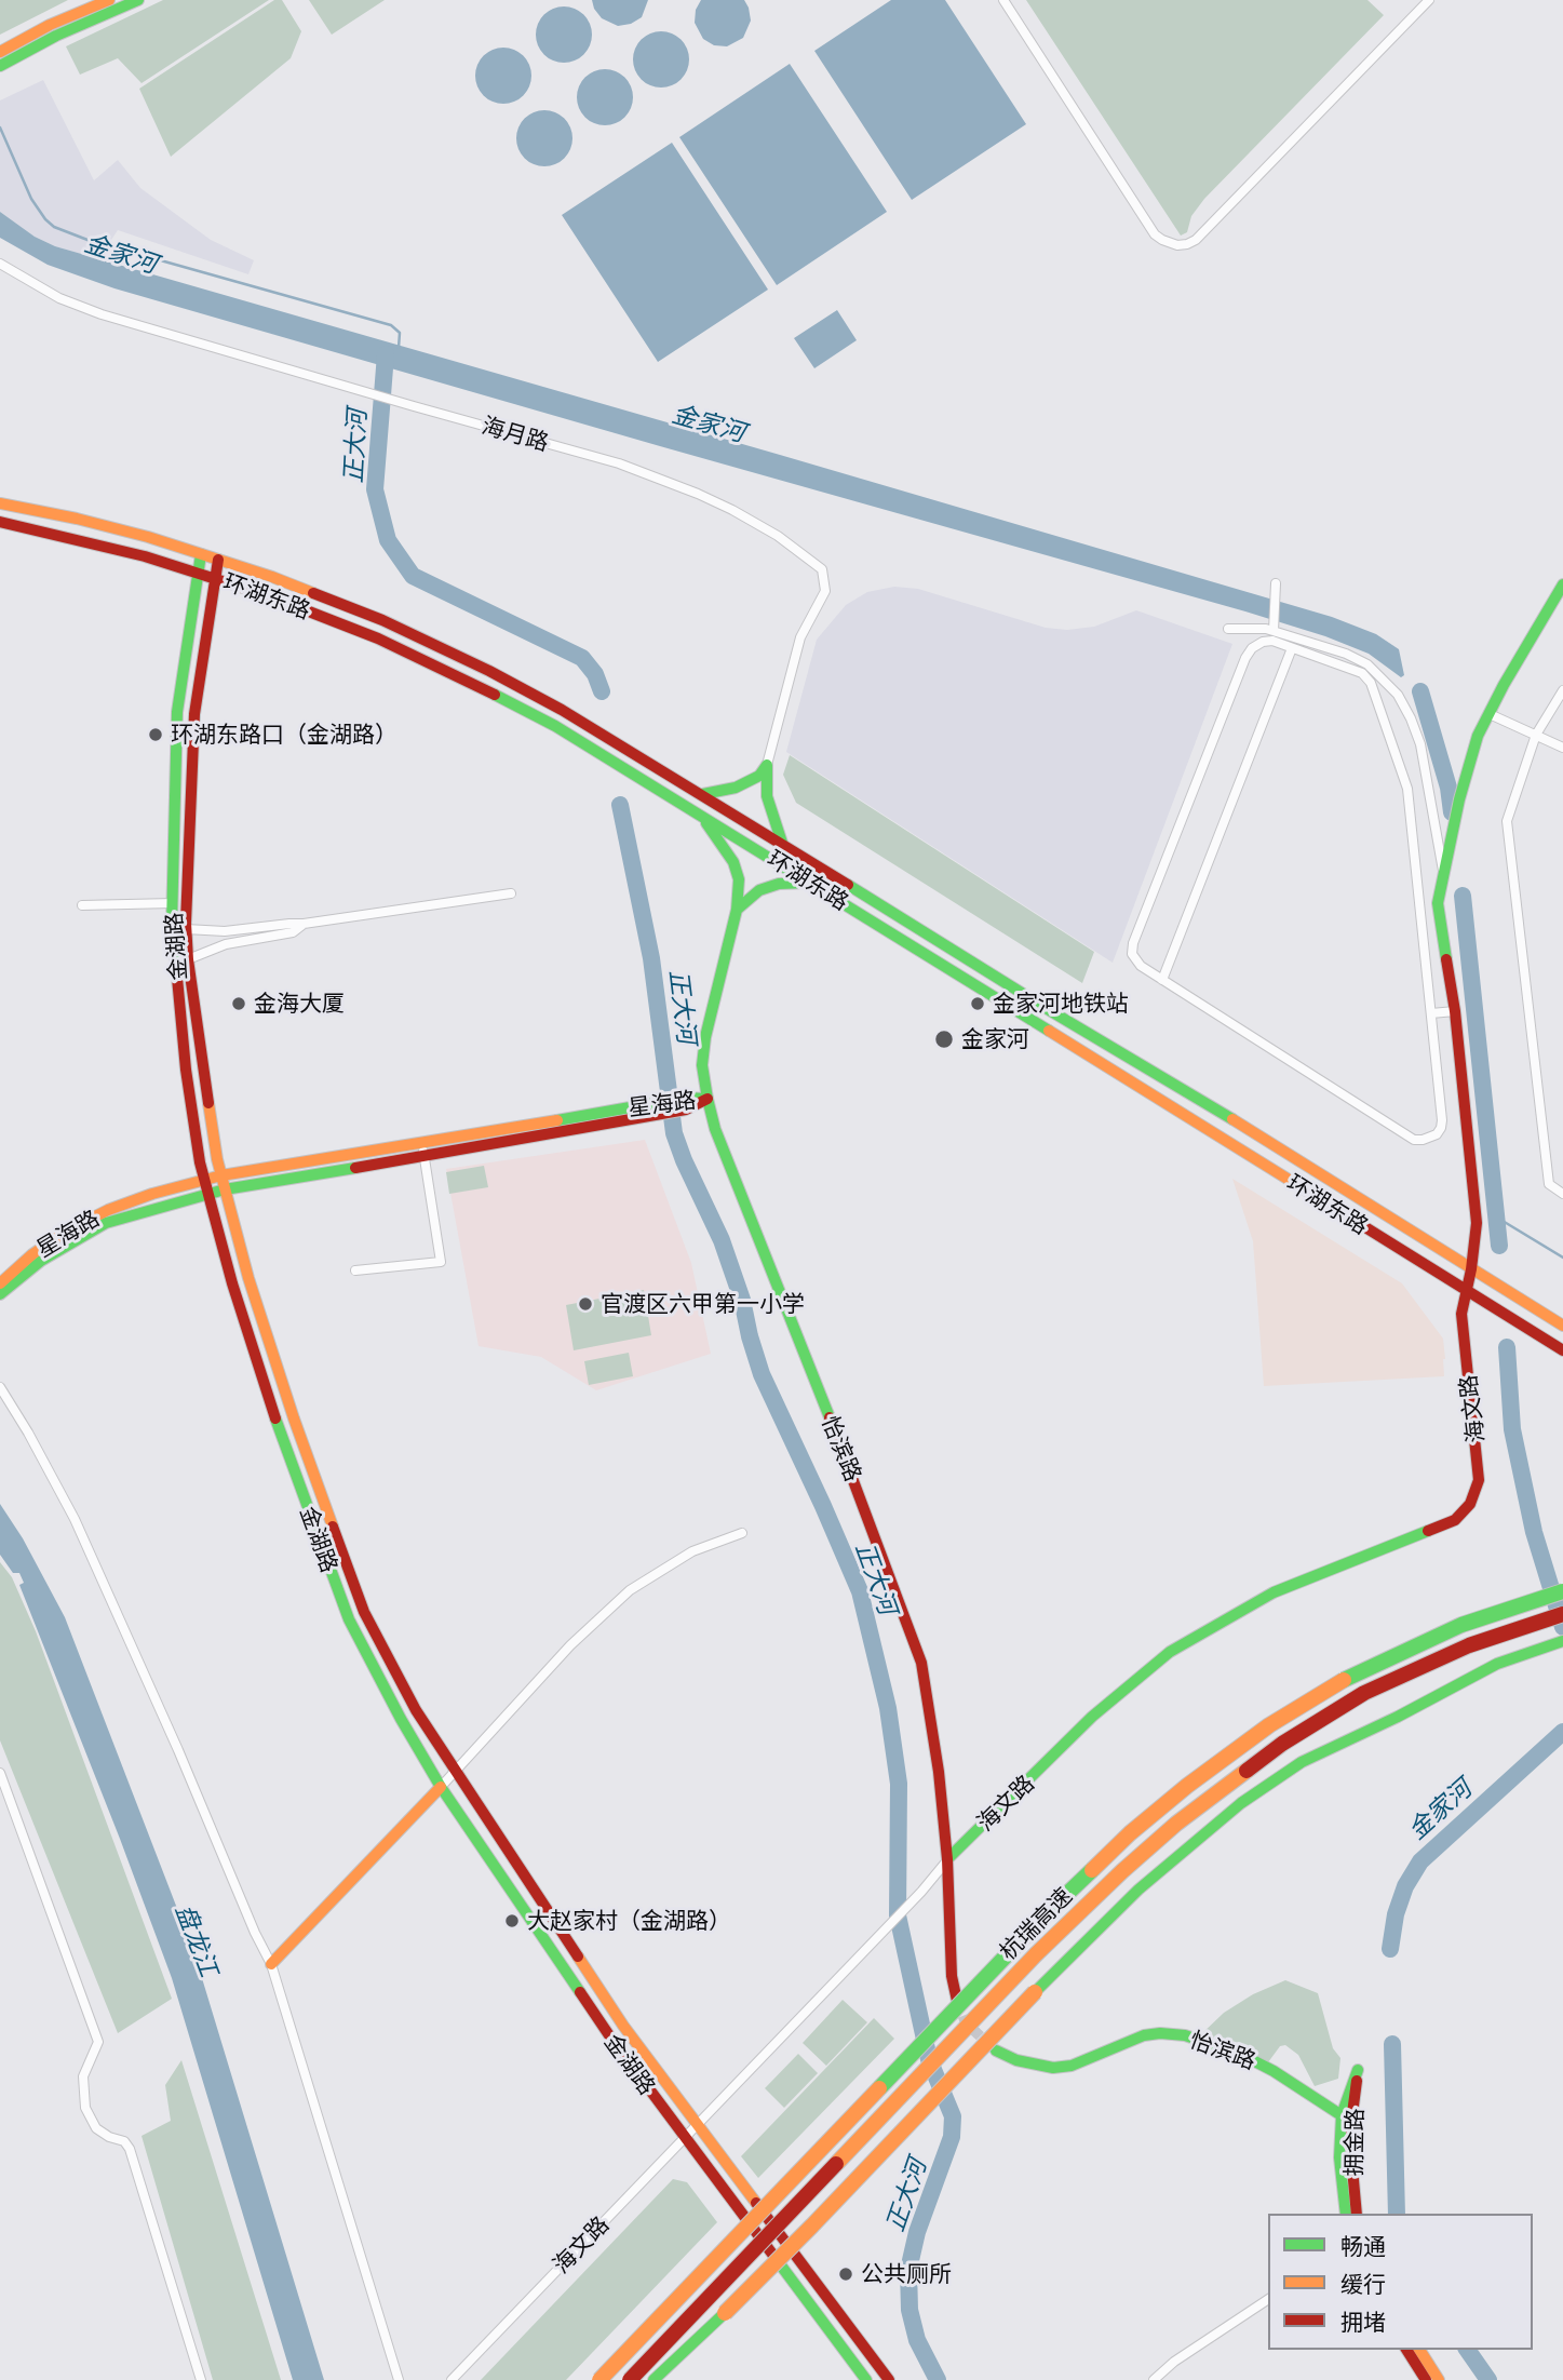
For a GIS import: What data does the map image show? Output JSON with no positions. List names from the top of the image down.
{
  "streets": {
    "main road": [
      "环湖东路",
      "金湖路",
      "星海路",
      "海文路",
      "怡滨路",
      "杭瑞高速",
      "拥金路"
    ],
    "street": ["海月路"]
  },
  "crossings": [
    ["环湖东路", "金湖路"],
    ["环湖东路", "海文路"],
    ["环湖东路", "怡滨路"],
    ["金湖路", "星海路"],
    ["金湖路", "海文路"],
    ["星海路", "怡滨路"],
    ["海文路", "怡滨路"],
    ["怡滨路", "拥金路"]
  ],
  "water": ["金家河", "正大河", "盘龙江"],
  "places": [
    "环湖东路口（金湖路）",
    "金海大厦",
    "金家河地铁站",
    "金家河",
    "官渡区六甲第一小学",
    "大赵家村（金湖路）",
    "公共厕所"
  ],
  "legend": ["畅通", "缓行", "拥堵"]
}
